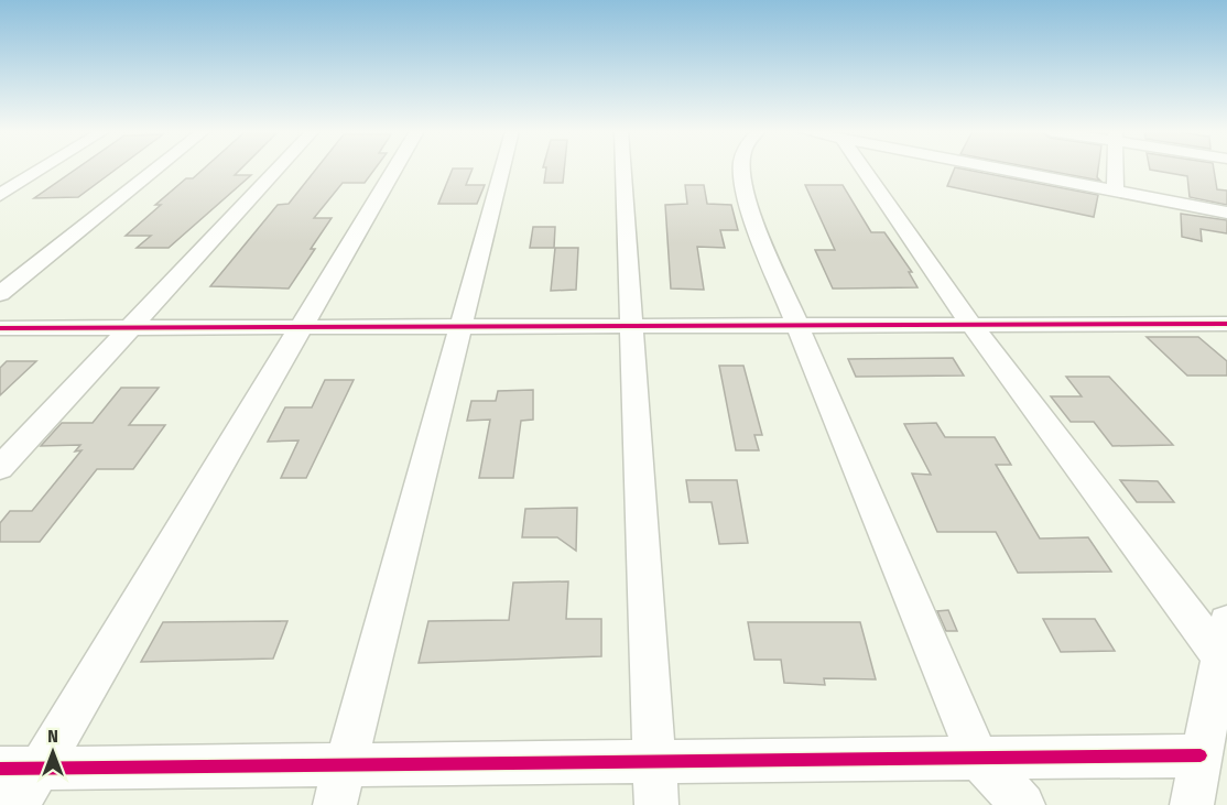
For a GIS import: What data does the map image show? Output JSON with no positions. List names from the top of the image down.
{
  "north": "top"
}
